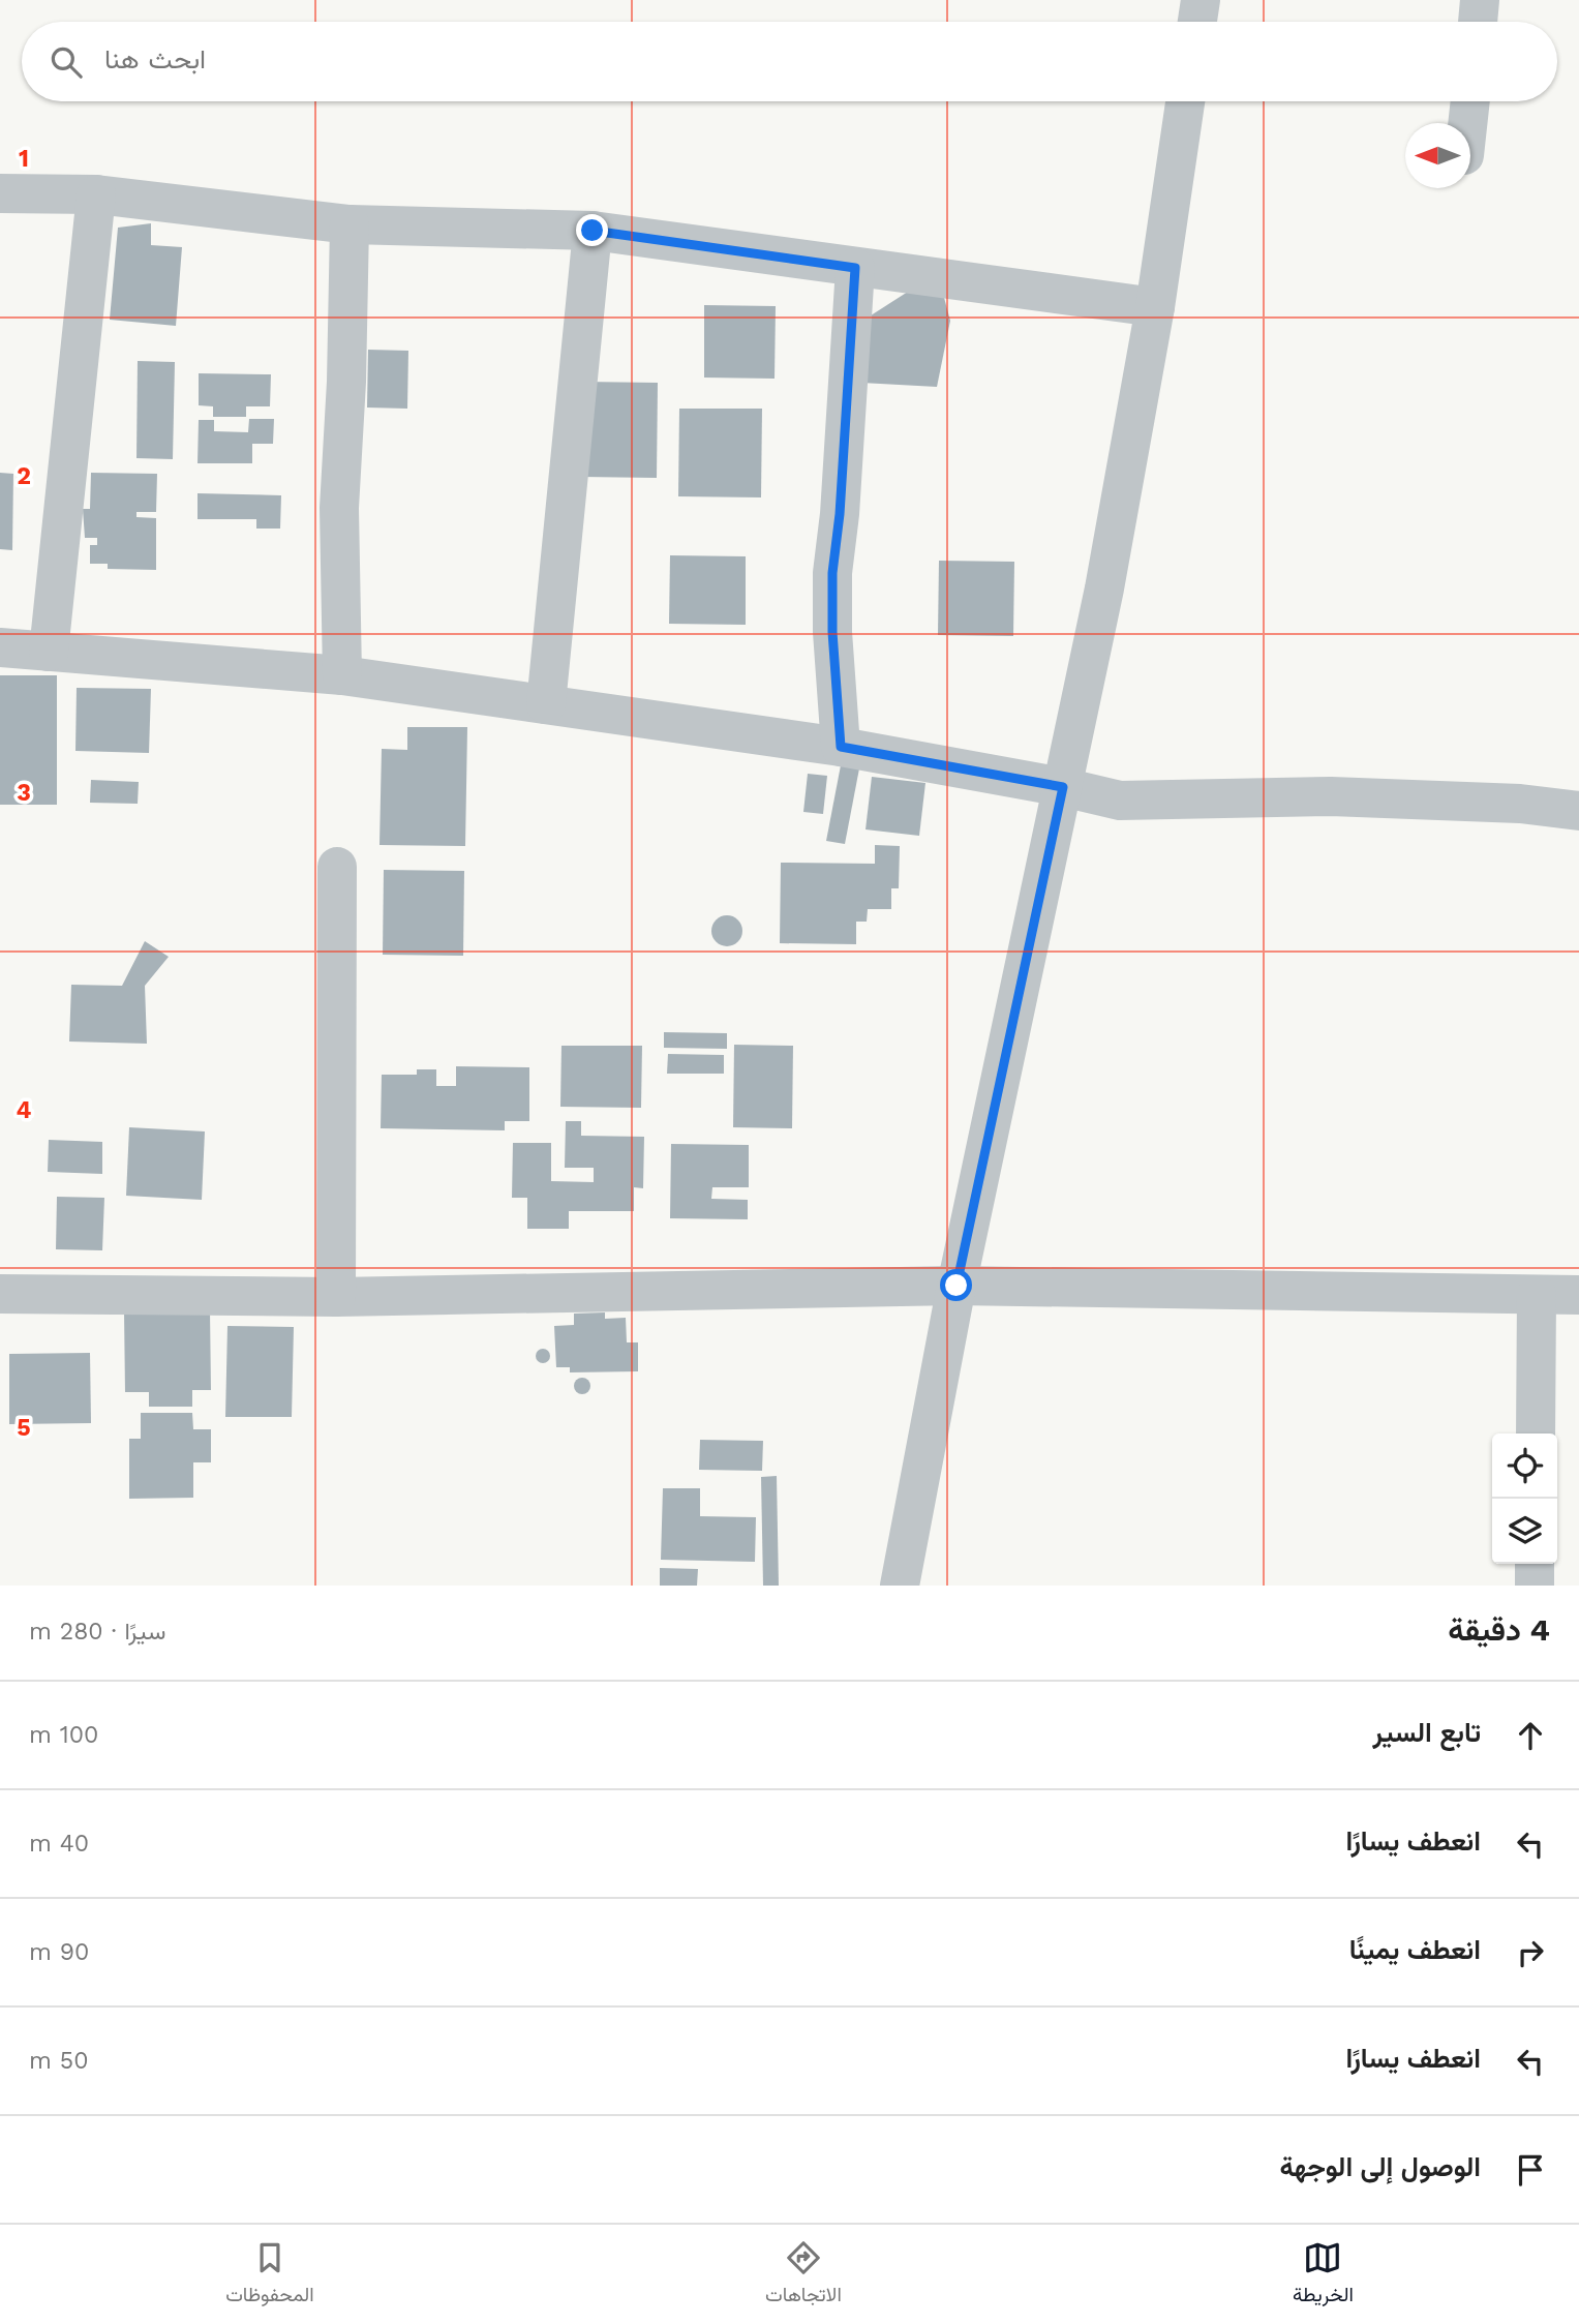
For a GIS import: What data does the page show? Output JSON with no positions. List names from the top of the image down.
{
  "north": "left",
  "page": {
    "search": "ابحث هنا",
    "heading": ["4 دقيقة", "سيرًا · 280 m"],
    "list": [
      ["تابع السير", "100 m"],
      ["انعطف يسارًا", "40 m"],
      ["انعطف يمينًا", "90 m"],
      ["انعطف يسارًا", "50 m"],
      "الوصول إلى الوجهة"
    ],
    "nav": ["الخريطة", "الاتجاهات", "المحفوظات"]
  },
  "grid": {
    "rows": [
      "1",
      "2",
      "3",
      "4",
      "5"
    ]
  }
}
